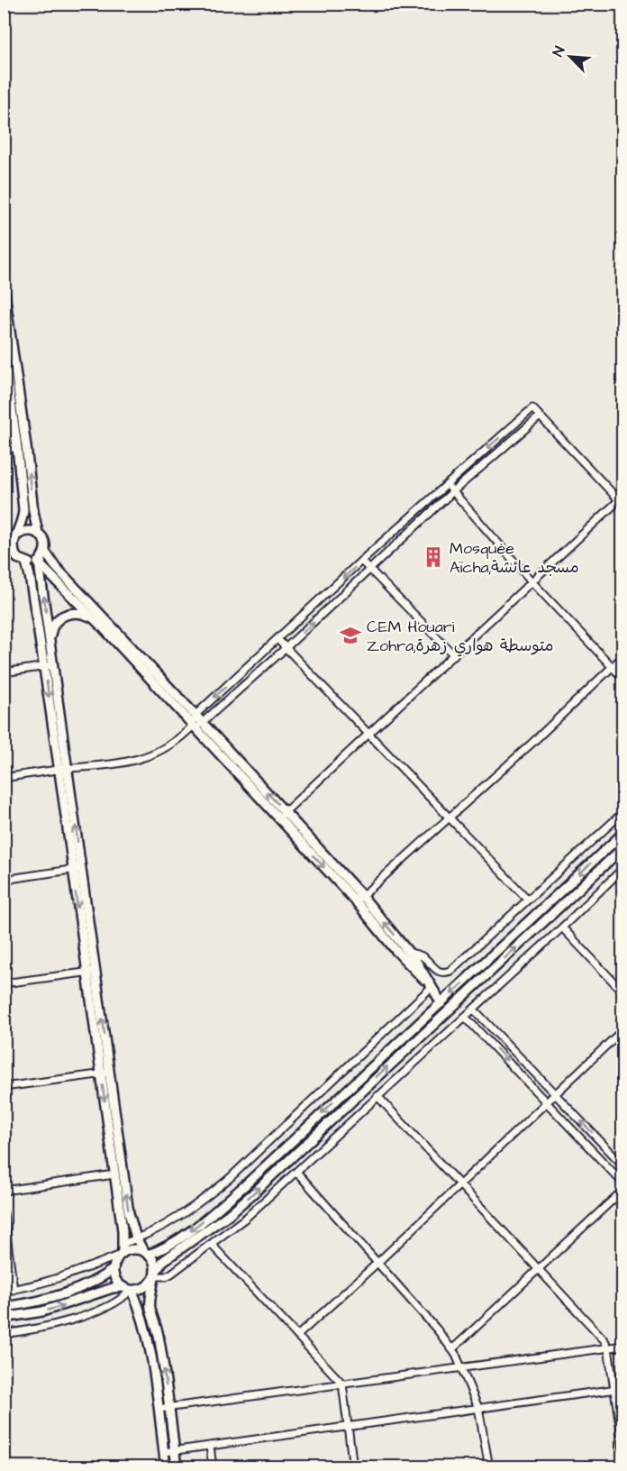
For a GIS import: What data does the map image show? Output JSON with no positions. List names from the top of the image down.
{
  "places": {
    "building": ["Mosquée Aïcha;مسجد عائشة"],
    "school or university": ["CEM Houari Zohra;متوسطة هواري زهرة"]
  },
  "north": "top left"
}
